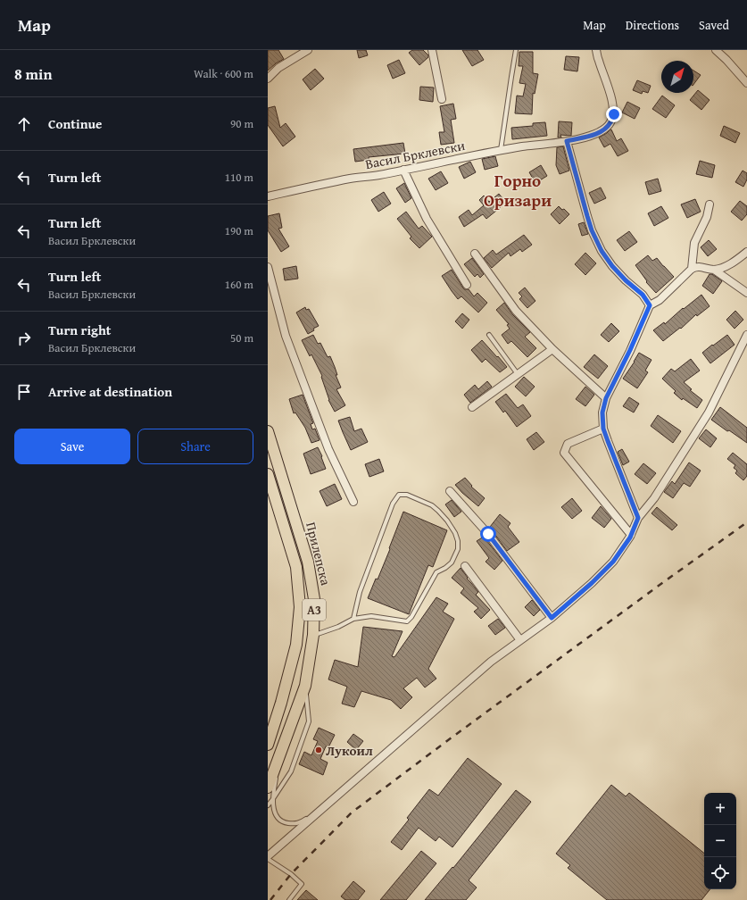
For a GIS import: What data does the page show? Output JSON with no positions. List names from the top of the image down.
{
  "streets": {
    "main road": ["Прилепска", "A3"],
    "street": ["Васил Брклевски"]
  },
  "districts": ["Горно Оризари"],
  "places": ["Лукоил"],
  "north": "top right",
  "page": {
    "header": "Map",
    "nav": ["Map", "Directions", "Saved"],
    "heading": ["8 min", "Walk · 600 m"],
    "list": [
      ["Continue", "90 m"],
      ["Turn left", "110 m"],
      ["Turn left", "Васил Брклевски", "190 m"],
      ["Turn left", "Васил Брклевски", "160 m"],
      ["Turn right", "Васил Брклевски", "50 m"],
      "Arrive at destination"
    ],
    "buttons": ["Save", "Share"],
    "map_buttons": ["+", "−"]
  }
}
